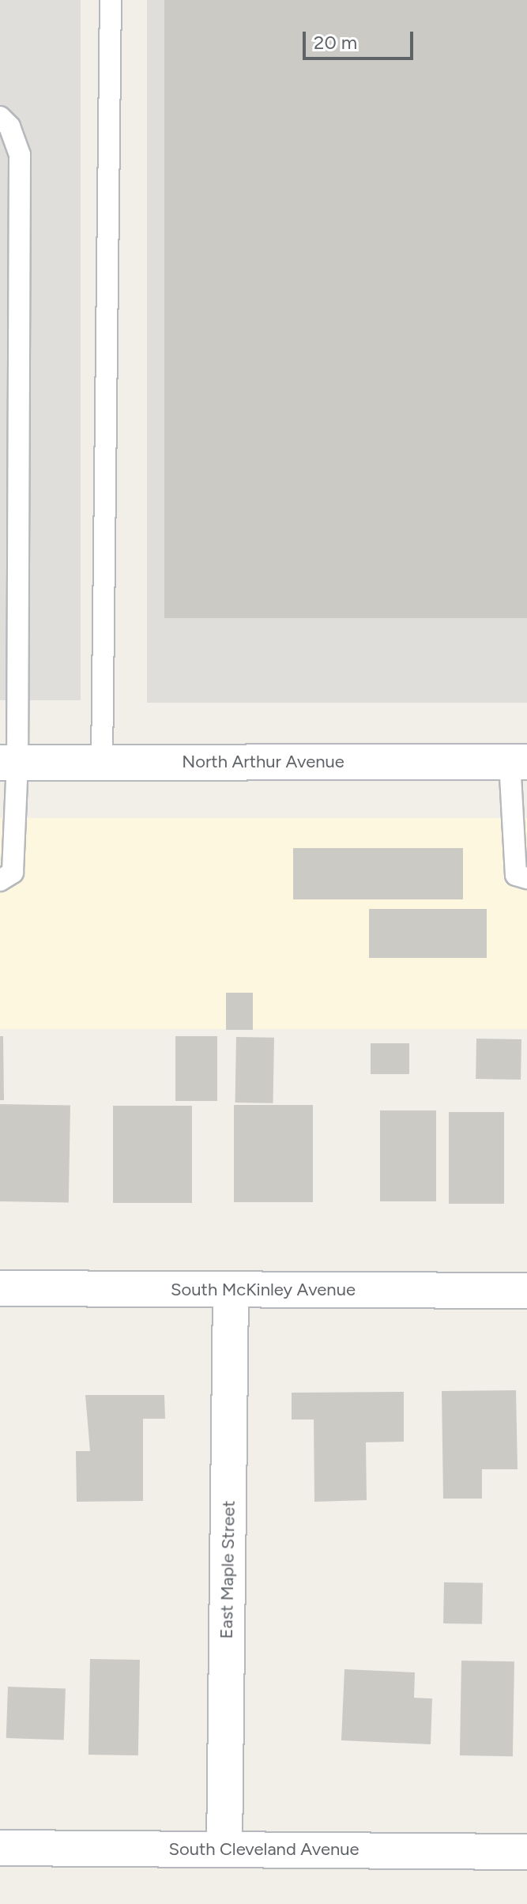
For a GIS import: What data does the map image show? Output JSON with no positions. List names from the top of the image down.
{
  "streets": {
    "street": [
      "North Arthur Avenue",
      "South McKinley Avenue",
      "East Maple Street",
      "South Cleveland Avenue"
    ]
  },
  "crossings": [
    ["South McKinley Avenue", "East Maple Street"],
    ["East Maple Street", "South Cleveland Avenue"]
  ],
  "scale_bar": "20 m"
}
